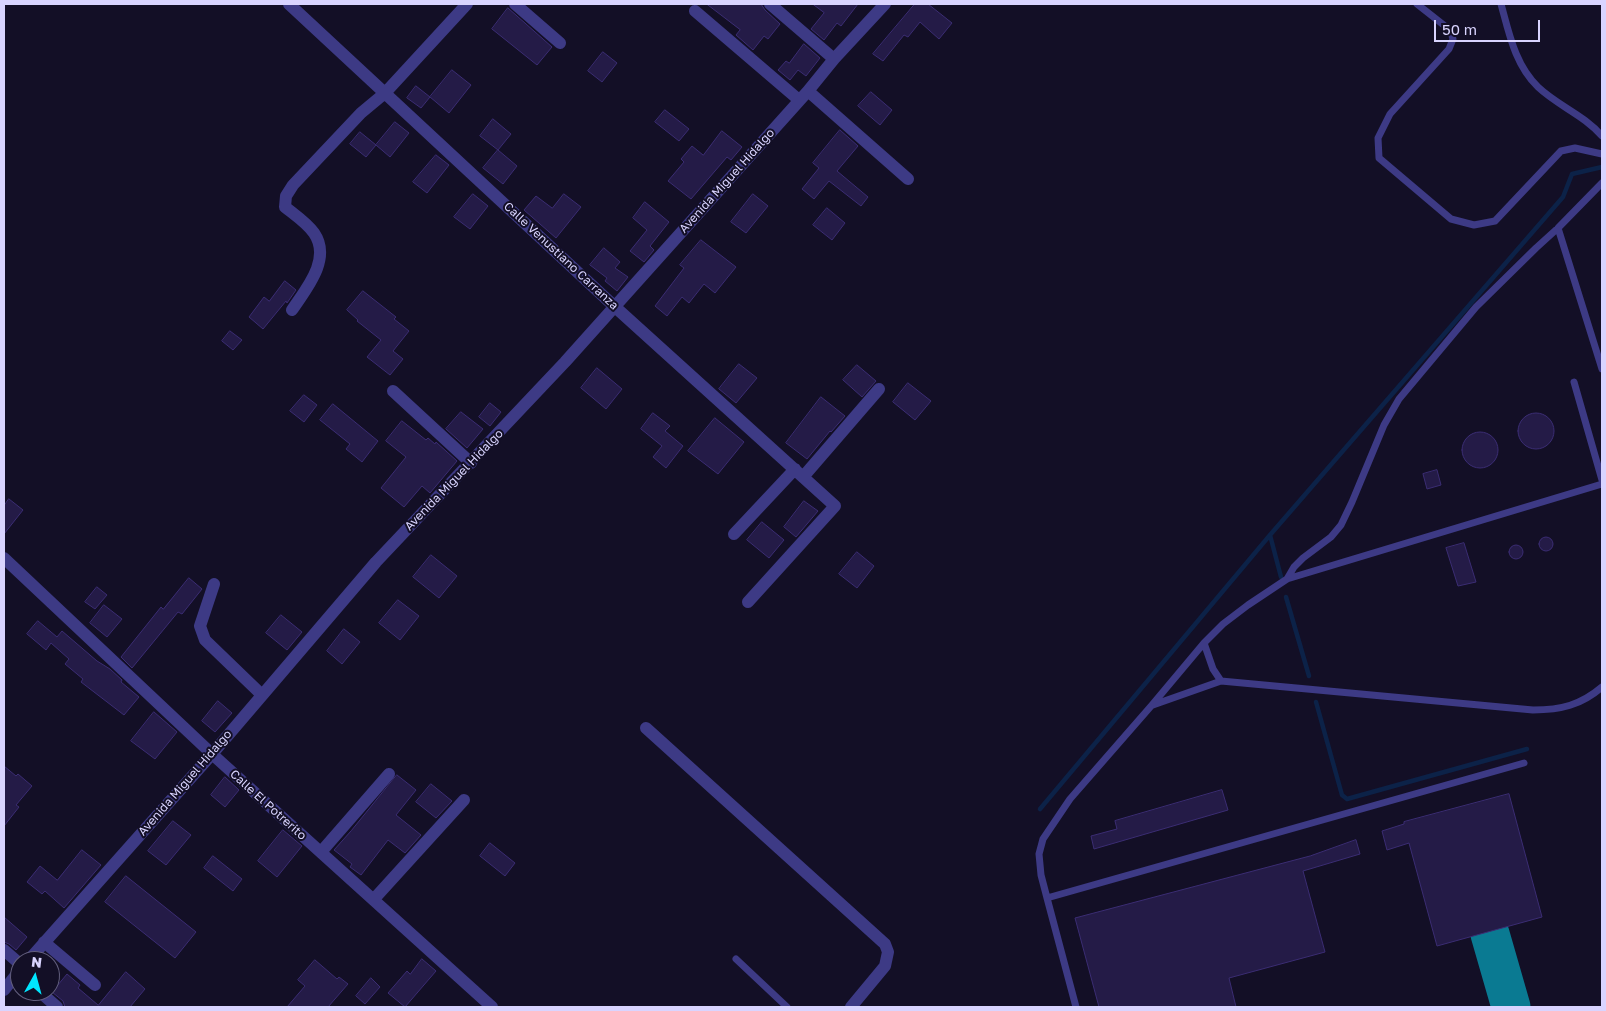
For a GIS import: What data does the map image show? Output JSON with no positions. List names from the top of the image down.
{
  "streets": {
    "street": ["Avenida Miguel Hidalgo", "Calle Venustiano Carranza", "Calle El Potrerito"]
  },
  "crossings": [
    ["Avenida Miguel Hidalgo", "Calle Venustiano Carranza"],
    ["Avenida Miguel Hidalgo", "Calle El Potrerito"]
  ],
  "scale_bar": "50 m",
  "north": "top"
}
